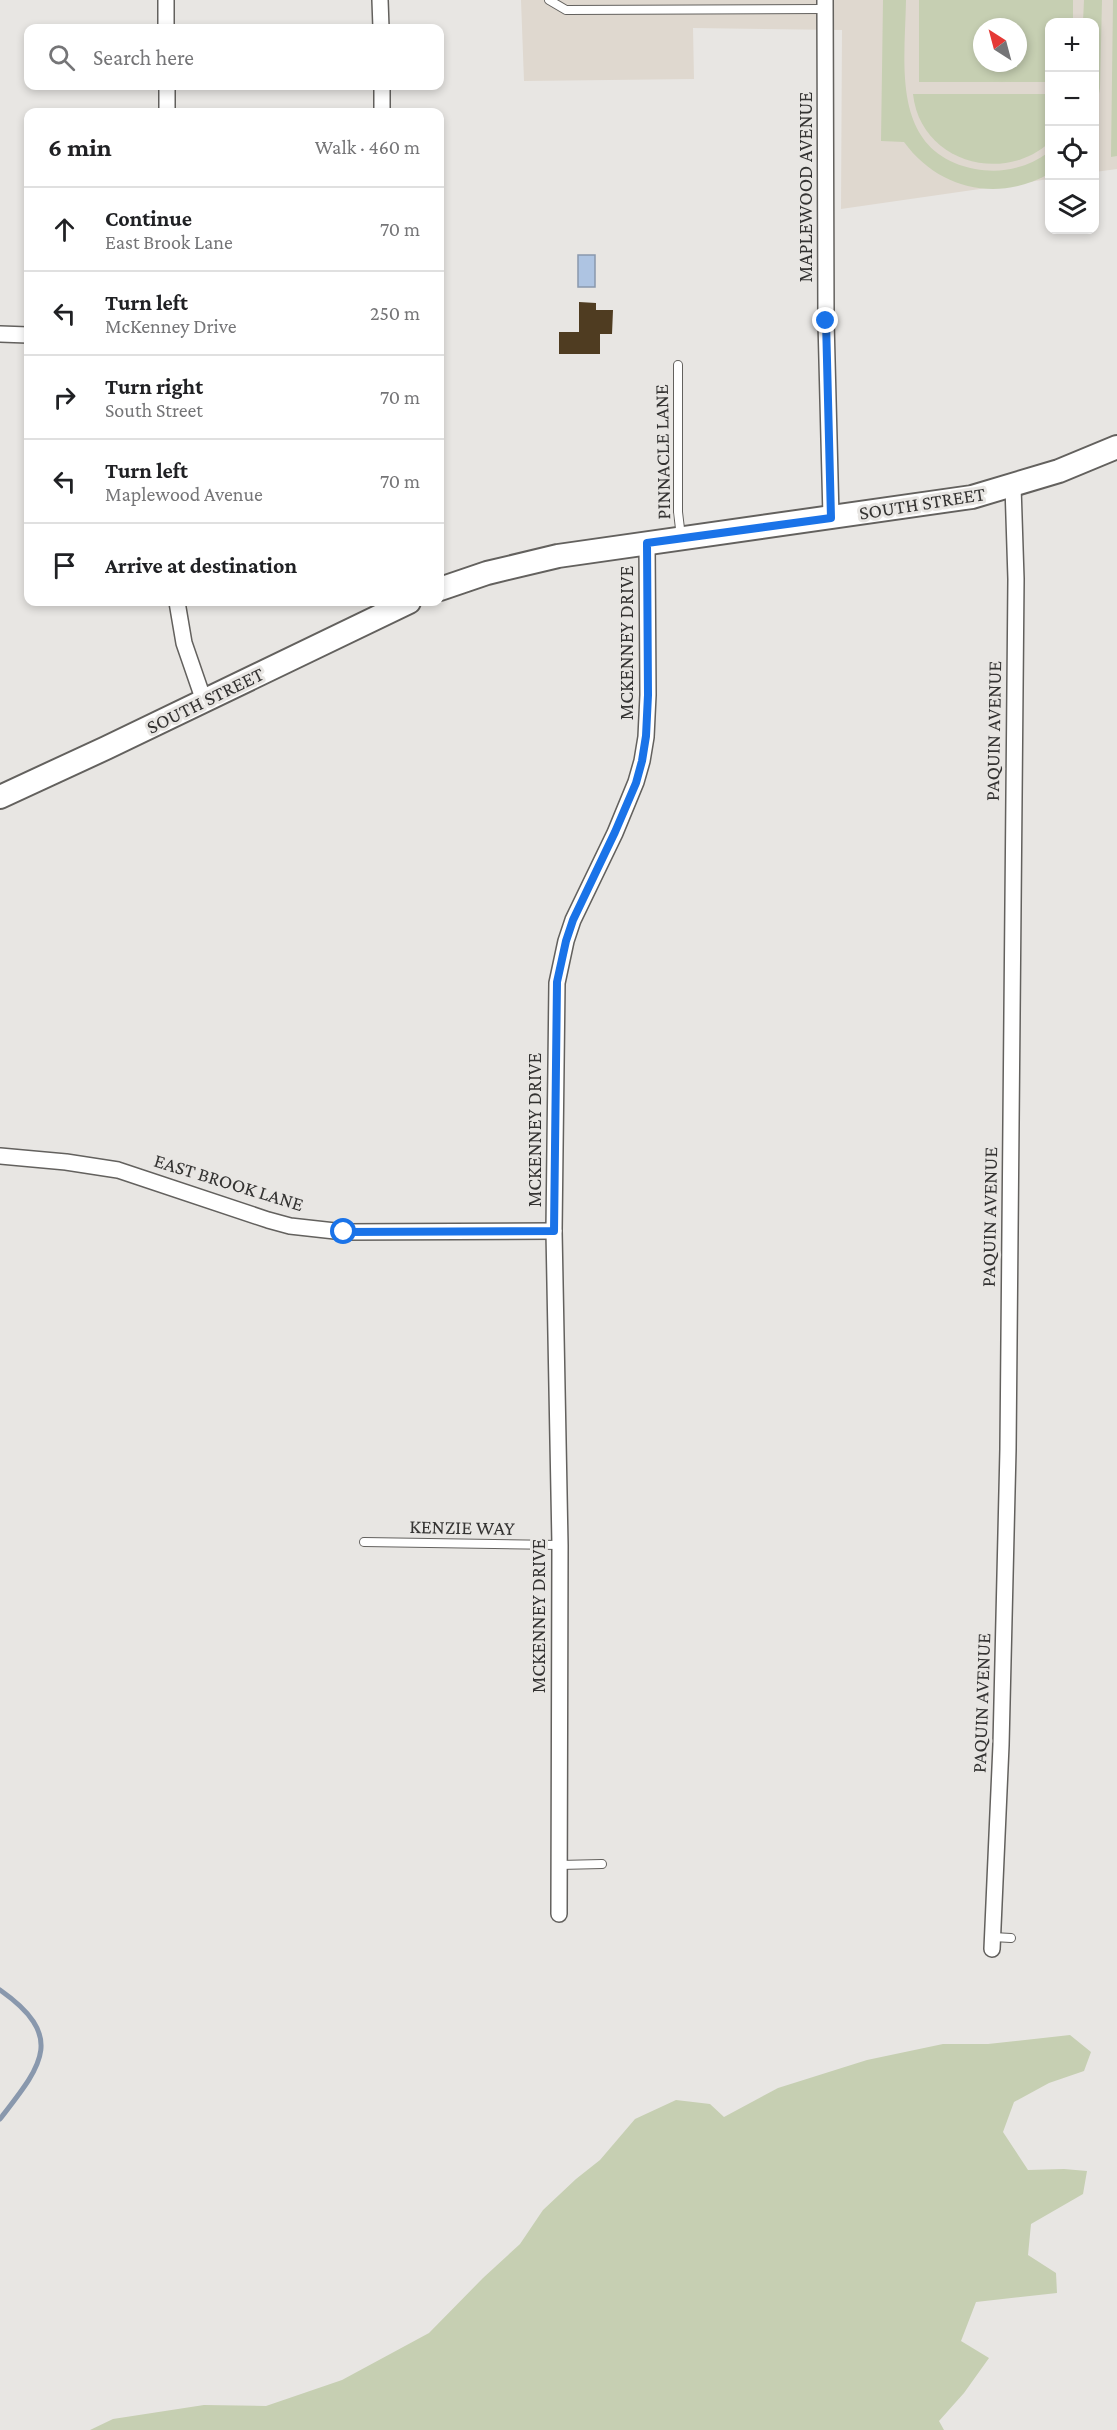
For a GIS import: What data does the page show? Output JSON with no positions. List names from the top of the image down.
{
  "streets": {
    "street": [
      "MAPLEWOOD AVENUE",
      "SOUTH STREET",
      "MCKENNEY DRIVE",
      "PAQUIN AVENUE",
      "EAST BROOK LANE"
    ],
    "lane": ["PINNACLE LANE", "KENZIE WAY"]
  },
  "crossings": [
    ["MAPLEWOOD AVENUE", "SOUTH STREET"],
    ["PINNACLE LANE", "SOUTH STREET"],
    ["SOUTH STREET", "MCKENNEY DRIVE"],
    ["SOUTH STREET", "PAQUIN AVENUE"],
    ["MCKENNEY DRIVE", "EAST BROOK LANE"],
    ["MCKENNEY DRIVE", "KENZIE WAY"]
  ],
  "north": "top left",
  "page": {
    "map_buttons": ["+", "−"],
    "search": "Search here",
    "heading": ["6 min", "Walk · 460 m"],
    "list": [
      ["Continue", "East Brook Lane", "70 m"],
      ["Turn left", "McKenney Drive", "250 m"],
      ["Turn right", "South Street", "70 m"],
      ["Turn left", "Maplewood Avenue", "70 m"],
      "Arrive at destination"
    ]
  }
}
